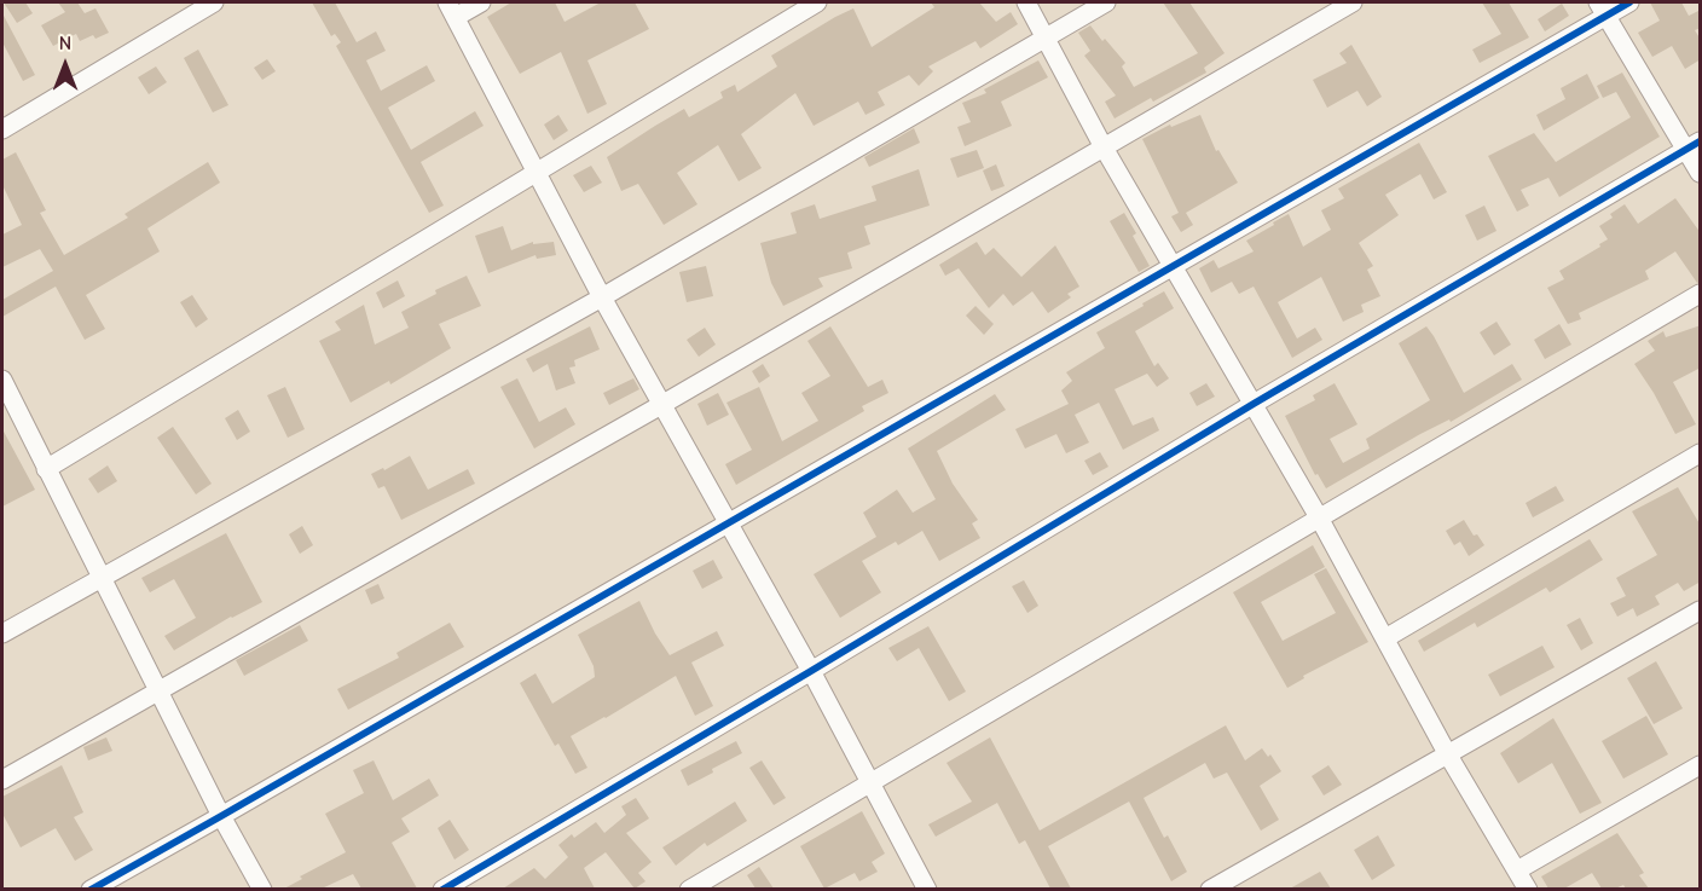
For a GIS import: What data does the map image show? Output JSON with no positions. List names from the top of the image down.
{
  "north": "top"
}
